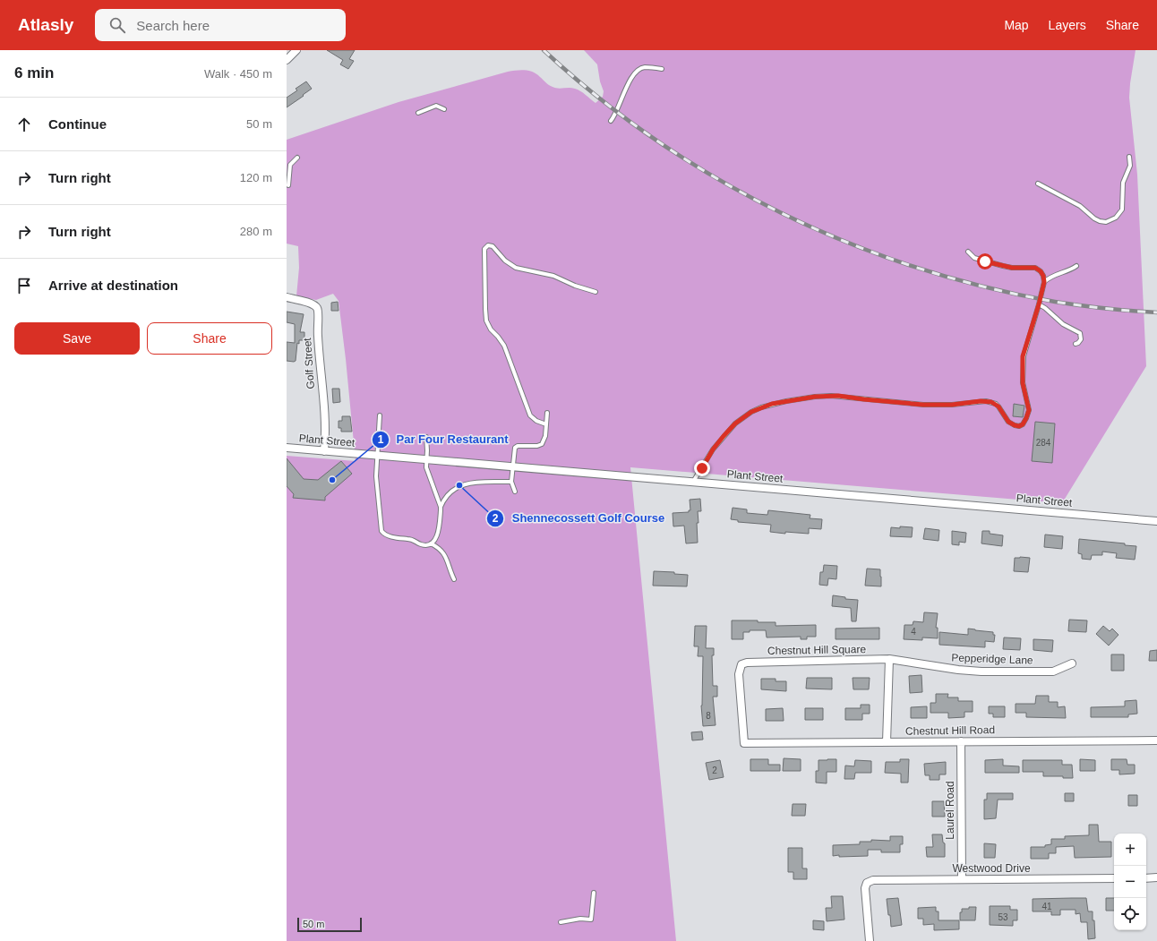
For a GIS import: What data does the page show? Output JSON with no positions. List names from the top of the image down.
{
  "streets": {
    "street": [
      "Golf Street",
      "Plant Street",
      "Chestnut Hill Square",
      "Pepperidge Lane",
      "Chestnut Hill Road",
      "Laurel Road",
      "Westwood Drive"
    ]
  },
  "crossings": [
    ["Golf Street", "Plant Street"],
    ["Chestnut Hill Square", "Pepperidge Lane"],
    ["Chestnut Hill Square", "Chestnut Hill Road"],
    ["Chestnut Hill Road", "Laurel Road"],
    ["Laurel Road", "Westwood Drive"]
  ],
  "places": ["Par Four Restaurant", "Shennecossett Golf Course"],
  "house_numbers": [
    "284",
    "4",
    "8",
    "2",
    "41",
    "53"
  ],
  "scale_bar": "50 m",
  "page": {
    "header": "Atlasly",
    "search": "Search here",
    "nav": ["Map", "Layers", "Share"],
    "heading": ["6 min", "Walk · 450 m"],
    "list": [
      ["Continue", "50 m"],
      ["Turn right", "120 m"],
      ["Turn right", "280 m"],
      "Arrive at destination"
    ],
    "buttons": ["Save", "Share"],
    "map_buttons": ["+", "−"],
    "scale": "50 m"
  }
}
